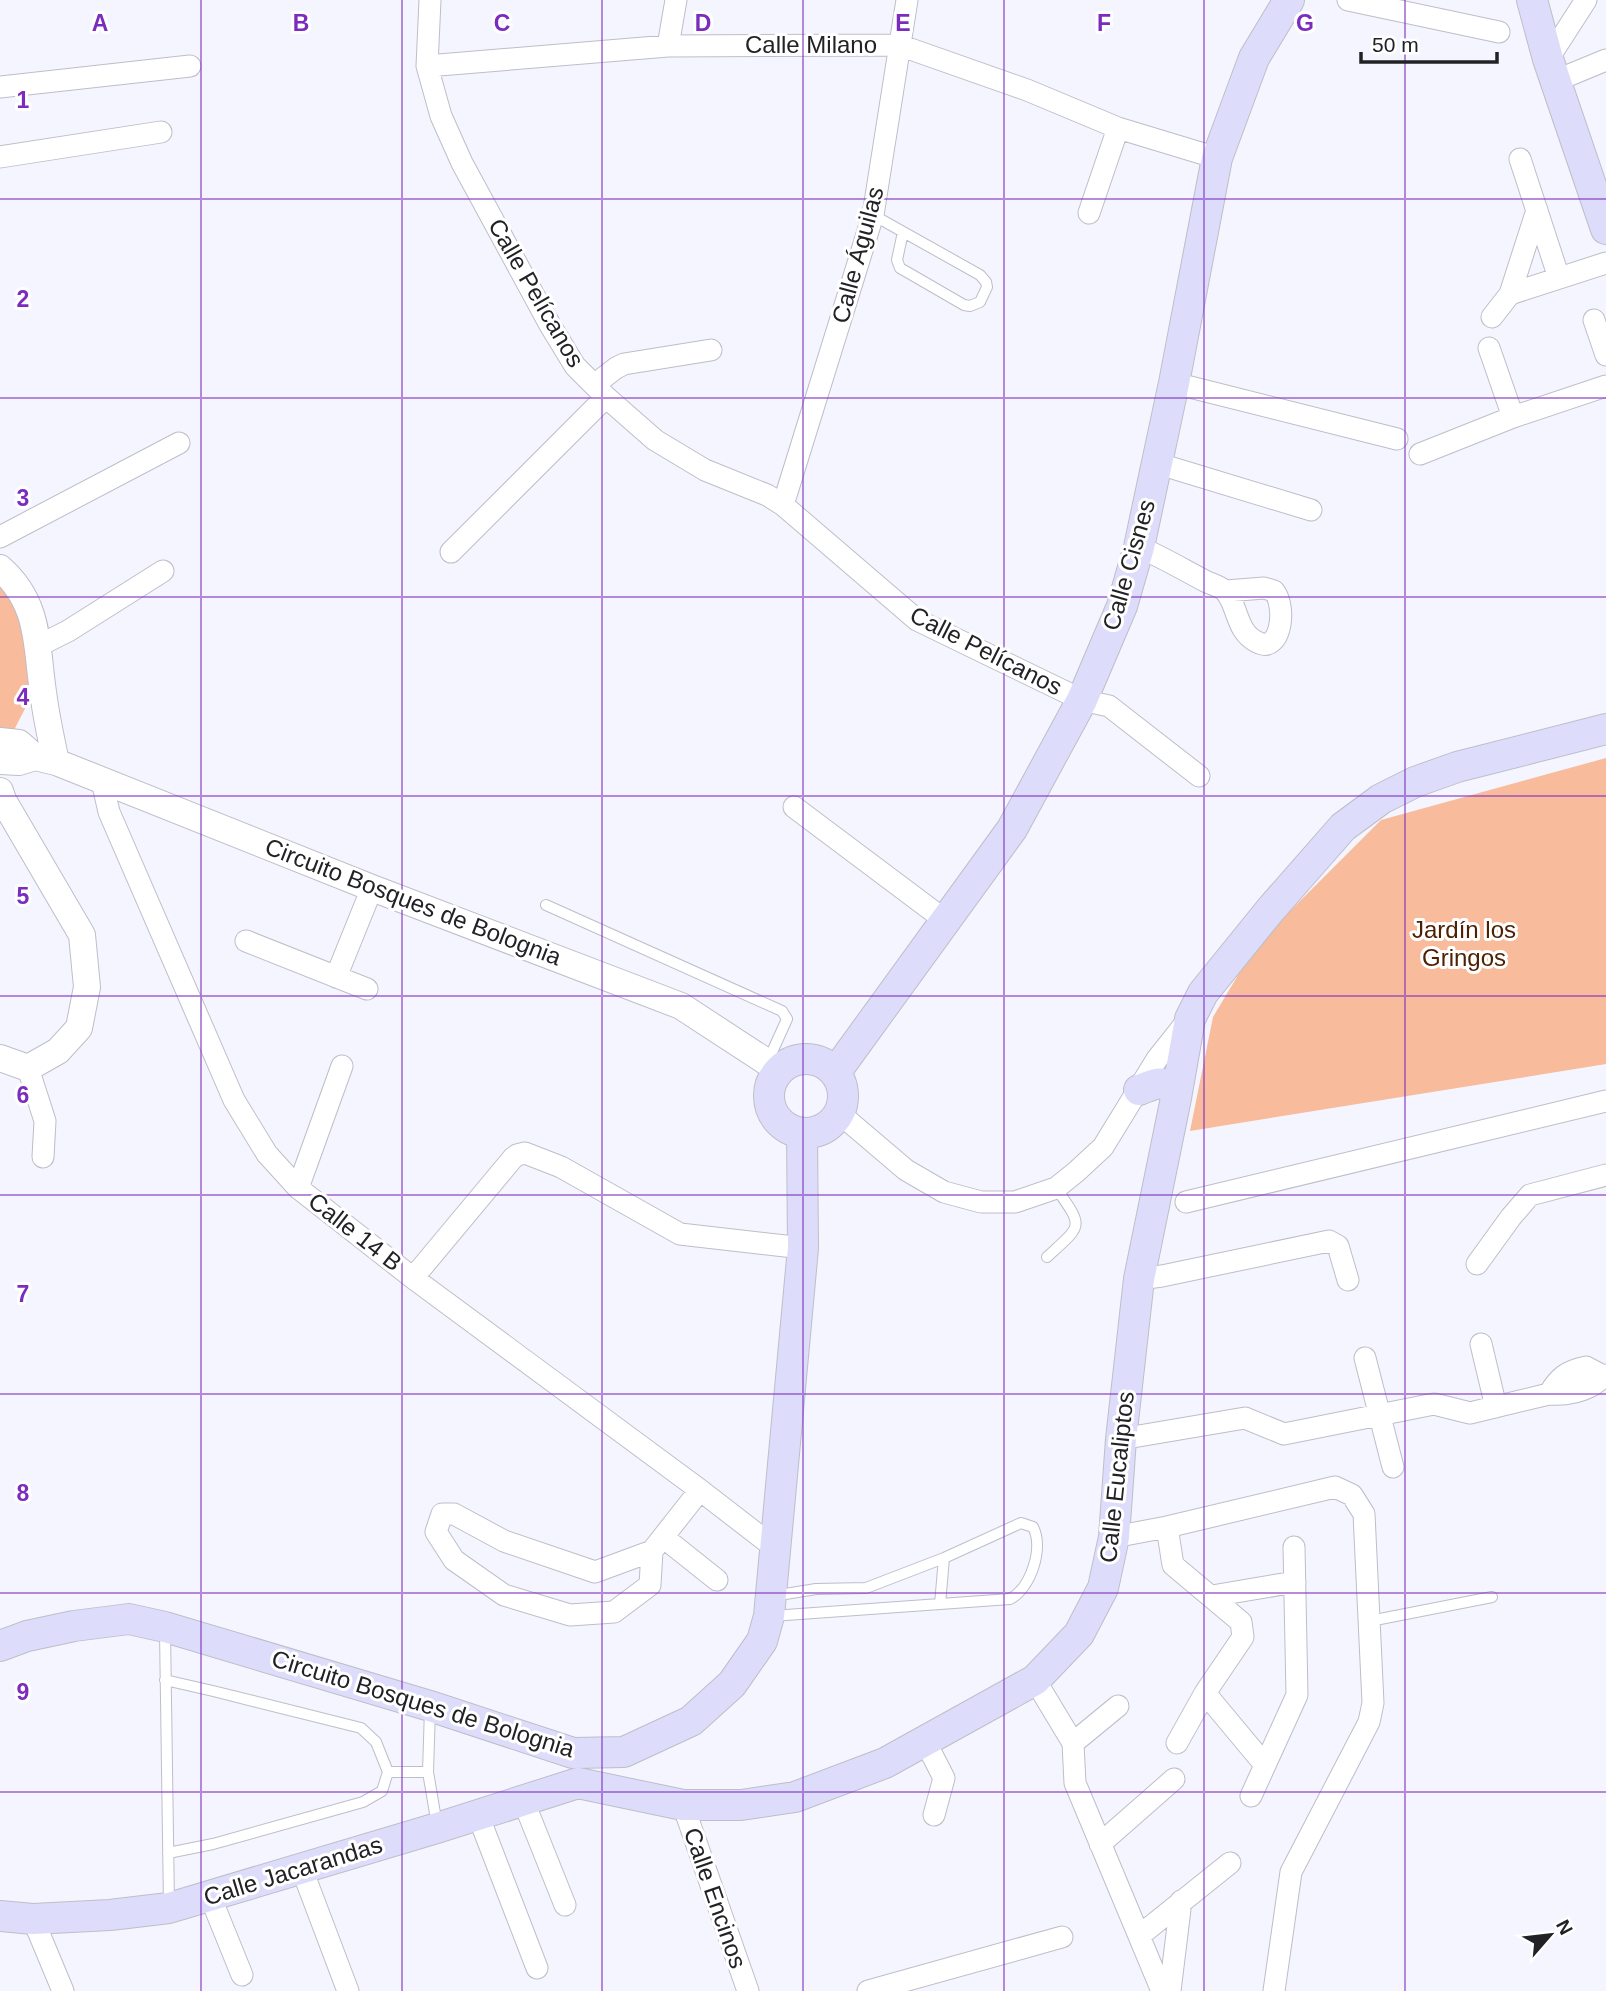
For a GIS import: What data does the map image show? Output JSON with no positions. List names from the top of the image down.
{
  "streets": {
    "main road": [
      "Calle Cisnes",
      "Circuito Bosques de Bolognia",
      "Calle Eucaliptos",
      "Calle Jacarandas"
    ],
    "street": [
      "Calle Milano",
      "Calle Águilas",
      "Calle Pelícanos",
      "Calle 14 B",
      "Calle Encinos"
    ]
  },
  "crossings": [
    ["Calle Milano", "Calle Águilas"],
    ["Calle Milano", "Calle Pelícanos"],
    ["Calle Milano", "Calle Cisnes"],
    ["Calle Águilas", "Calle Pelícanos"],
    ["Calle Pelícanos", "Calle Cisnes"],
    ["Calle Cisnes", "Circuito Bosques de Bolognia"],
    ["Circuito Bosques de Bolognia", "Calle 14 B"],
    ["Calle Eucaliptos", "Calle Jacarandas"],
    ["Calle Eucaliptos", "Calle Encinos"]
  ],
  "parks": ["Jardín los Gringos"],
  "scale_bar": "50 m",
  "north": "top right",
  "grid": {
    "columns": [
      "A",
      "B",
      "C",
      "D",
      "E",
      "F",
      "G"
    ],
    "rows": [
      "1",
      "2",
      "3",
      "4",
      "5",
      "6",
      "7",
      "8",
      "9"
    ]
  }
}
